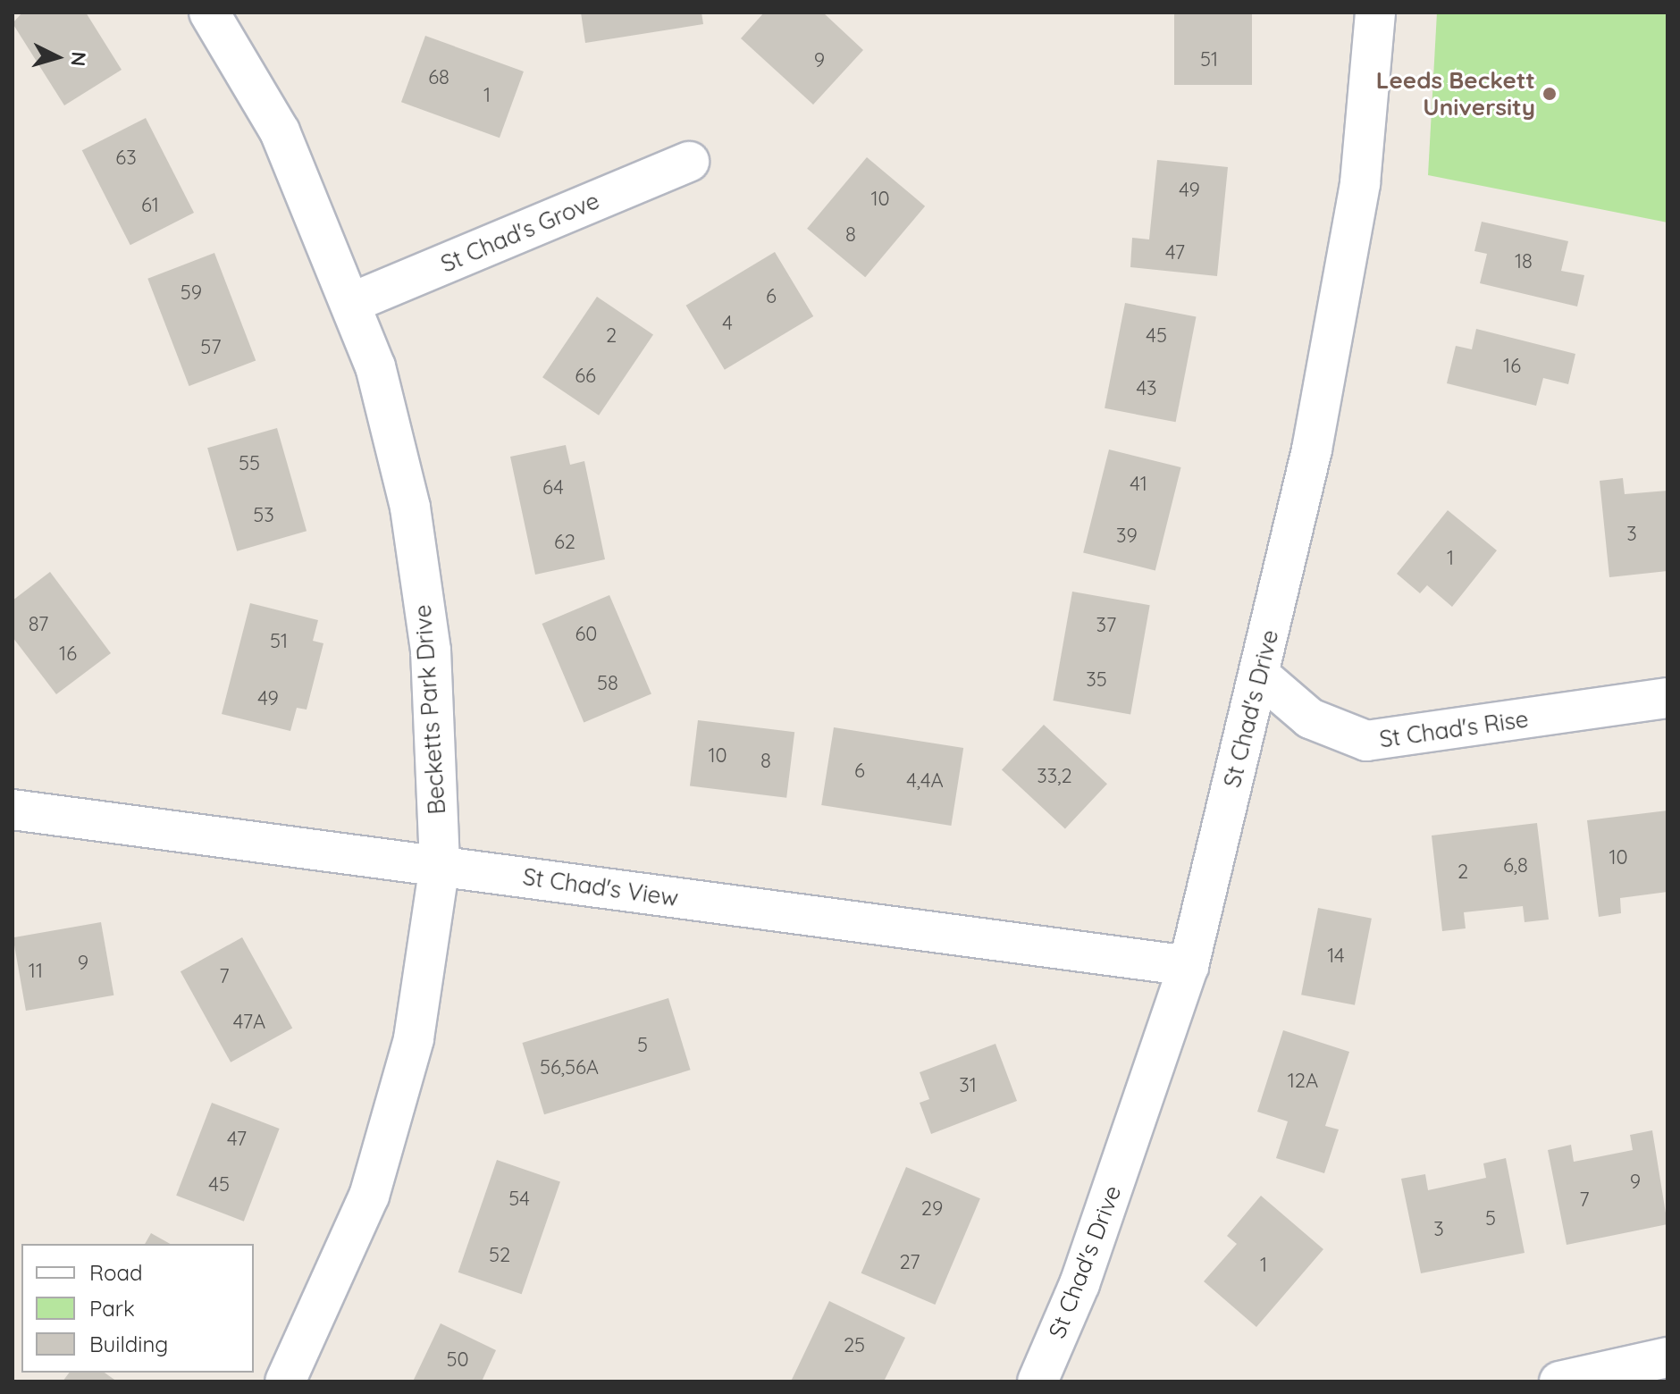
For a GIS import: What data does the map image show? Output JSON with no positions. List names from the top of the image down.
{
  "streets": {
    "street": [
      "St Chad's Grove",
      "St Chad's Drive",
      "Becketts Park Drive",
      "St Chad's Rise",
      "St Chad's View"
    ]
  },
  "crossings": [
    ["St Chad's Grove", "Becketts Park Drive"],
    ["St Chad's Drive", "St Chad's Rise"],
    ["St Chad's Drive", "St Chad's View"],
    ["Becketts Park Drive", "St Chad's View"]
  ],
  "places": ["Leeds Beckett University"],
  "house_numbers": [
    "51",
    "9",
    "68",
    "1",
    "63",
    "49",
    "10",
    "61",
    "8",
    "47",
    "18",
    "59",
    "6",
    "4",
    "2",
    "45",
    "57",
    "16",
    "66",
    "43",
    "55",
    "41",
    "64",
    "53",
    "3",
    "39",
    "62",
    "1",
    "87",
    "37",
    "60",
    "51",
    "16",
    "35",
    "58",
    "49",
    "10",
    "8",
    "6",
    "33,2",
    "4,4A",
    "10",
    "6,8",
    "2",
    "14",
    "9",
    "11",
    "7",
    "47A",
    "5",
    "56,56A",
    "12A",
    "31",
    "47",
    "9",
    "45",
    "54",
    "7",
    "29",
    "5",
    "3",
    "52",
    "27",
    "1",
    "25",
    "50"
  ],
  "legend": ["Road", "Park", "Building"],
  "north": "right"
}
